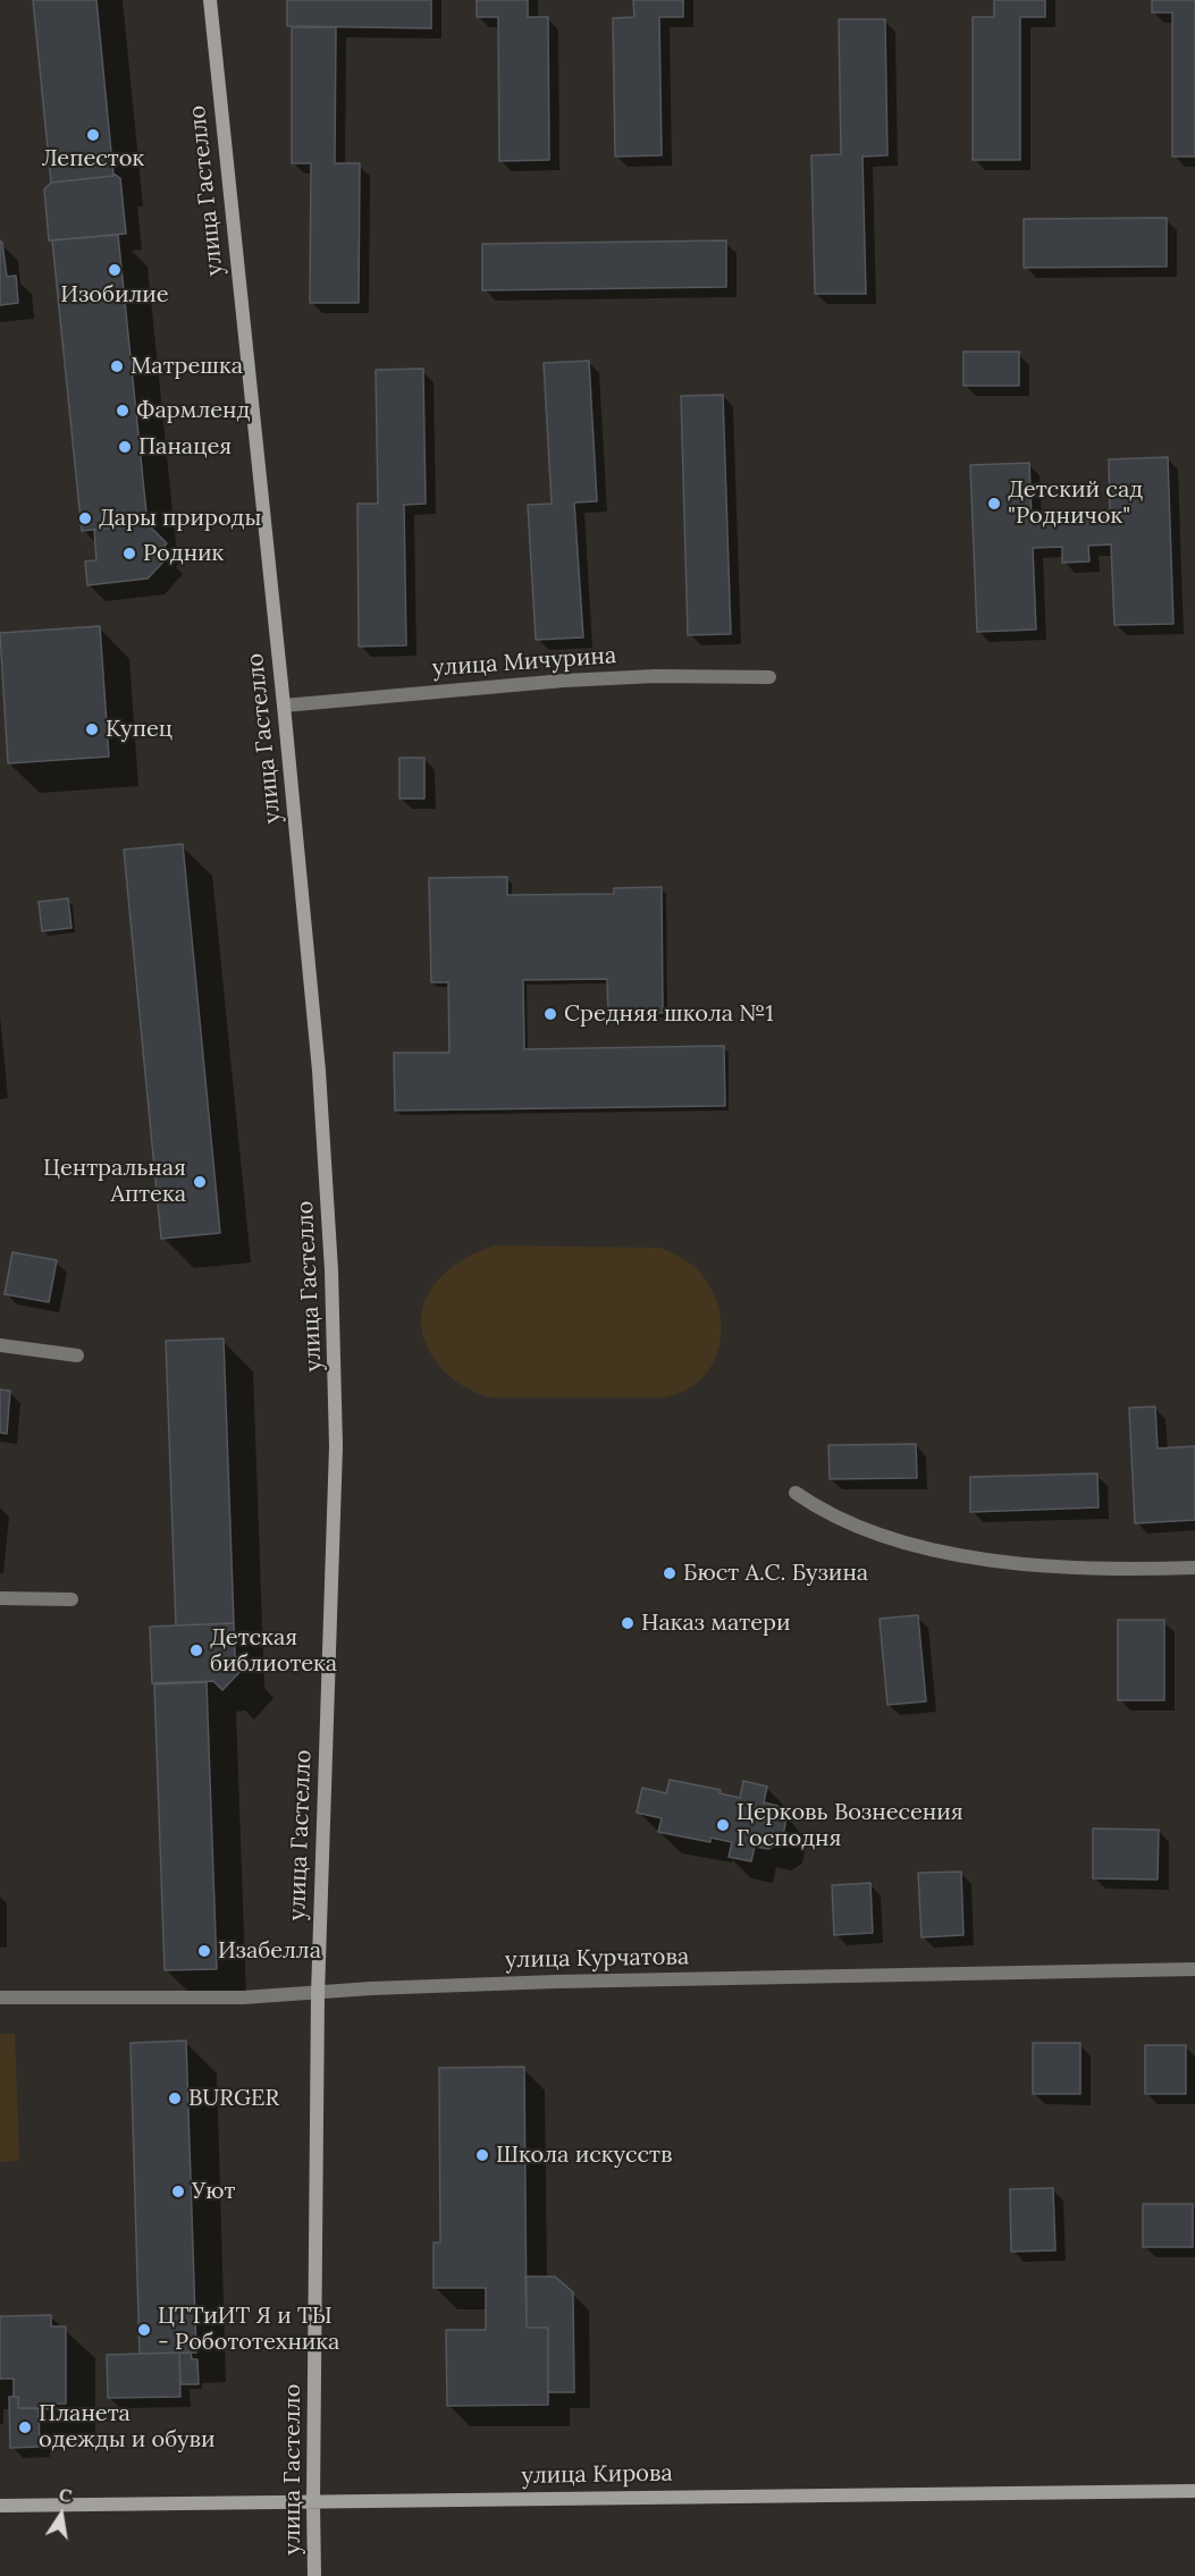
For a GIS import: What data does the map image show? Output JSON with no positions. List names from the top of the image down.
{
  "streets": {
    "main road": ["улица Гастелло", "улица Кирова"],
    "street": ["улица Мичурина", "улица Курчатова"]
  },
  "crossings": [
    ["улица Гастелло", "улица Мичурина"],
    ["улица Гастелло", "улица Курчатова"],
    ["улица Гастелло", "улица Кирова"]
  ],
  "places": [
    "Лепесток",
    "Изобилие",
    "Матрешка",
    "Фармленд",
    "Панацея",
    "Детский сад \"Родничок\"",
    "Дары природы",
    "Родник",
    "Купец",
    "Средняя школа №1",
    "Центральная Аптека",
    "Бюст А.С. Бузина",
    "Наказ матери",
    "Детская библиотека",
    "Церковь Вознесения Господня",
    "Изабелла",
    "BURGER",
    "Школа искусств",
    "Уют",
    "ЦТТиИТ Я и ТЫ - Робототехника",
    "Планета одежды и обуви"
  ],
  "north": "top"
}
